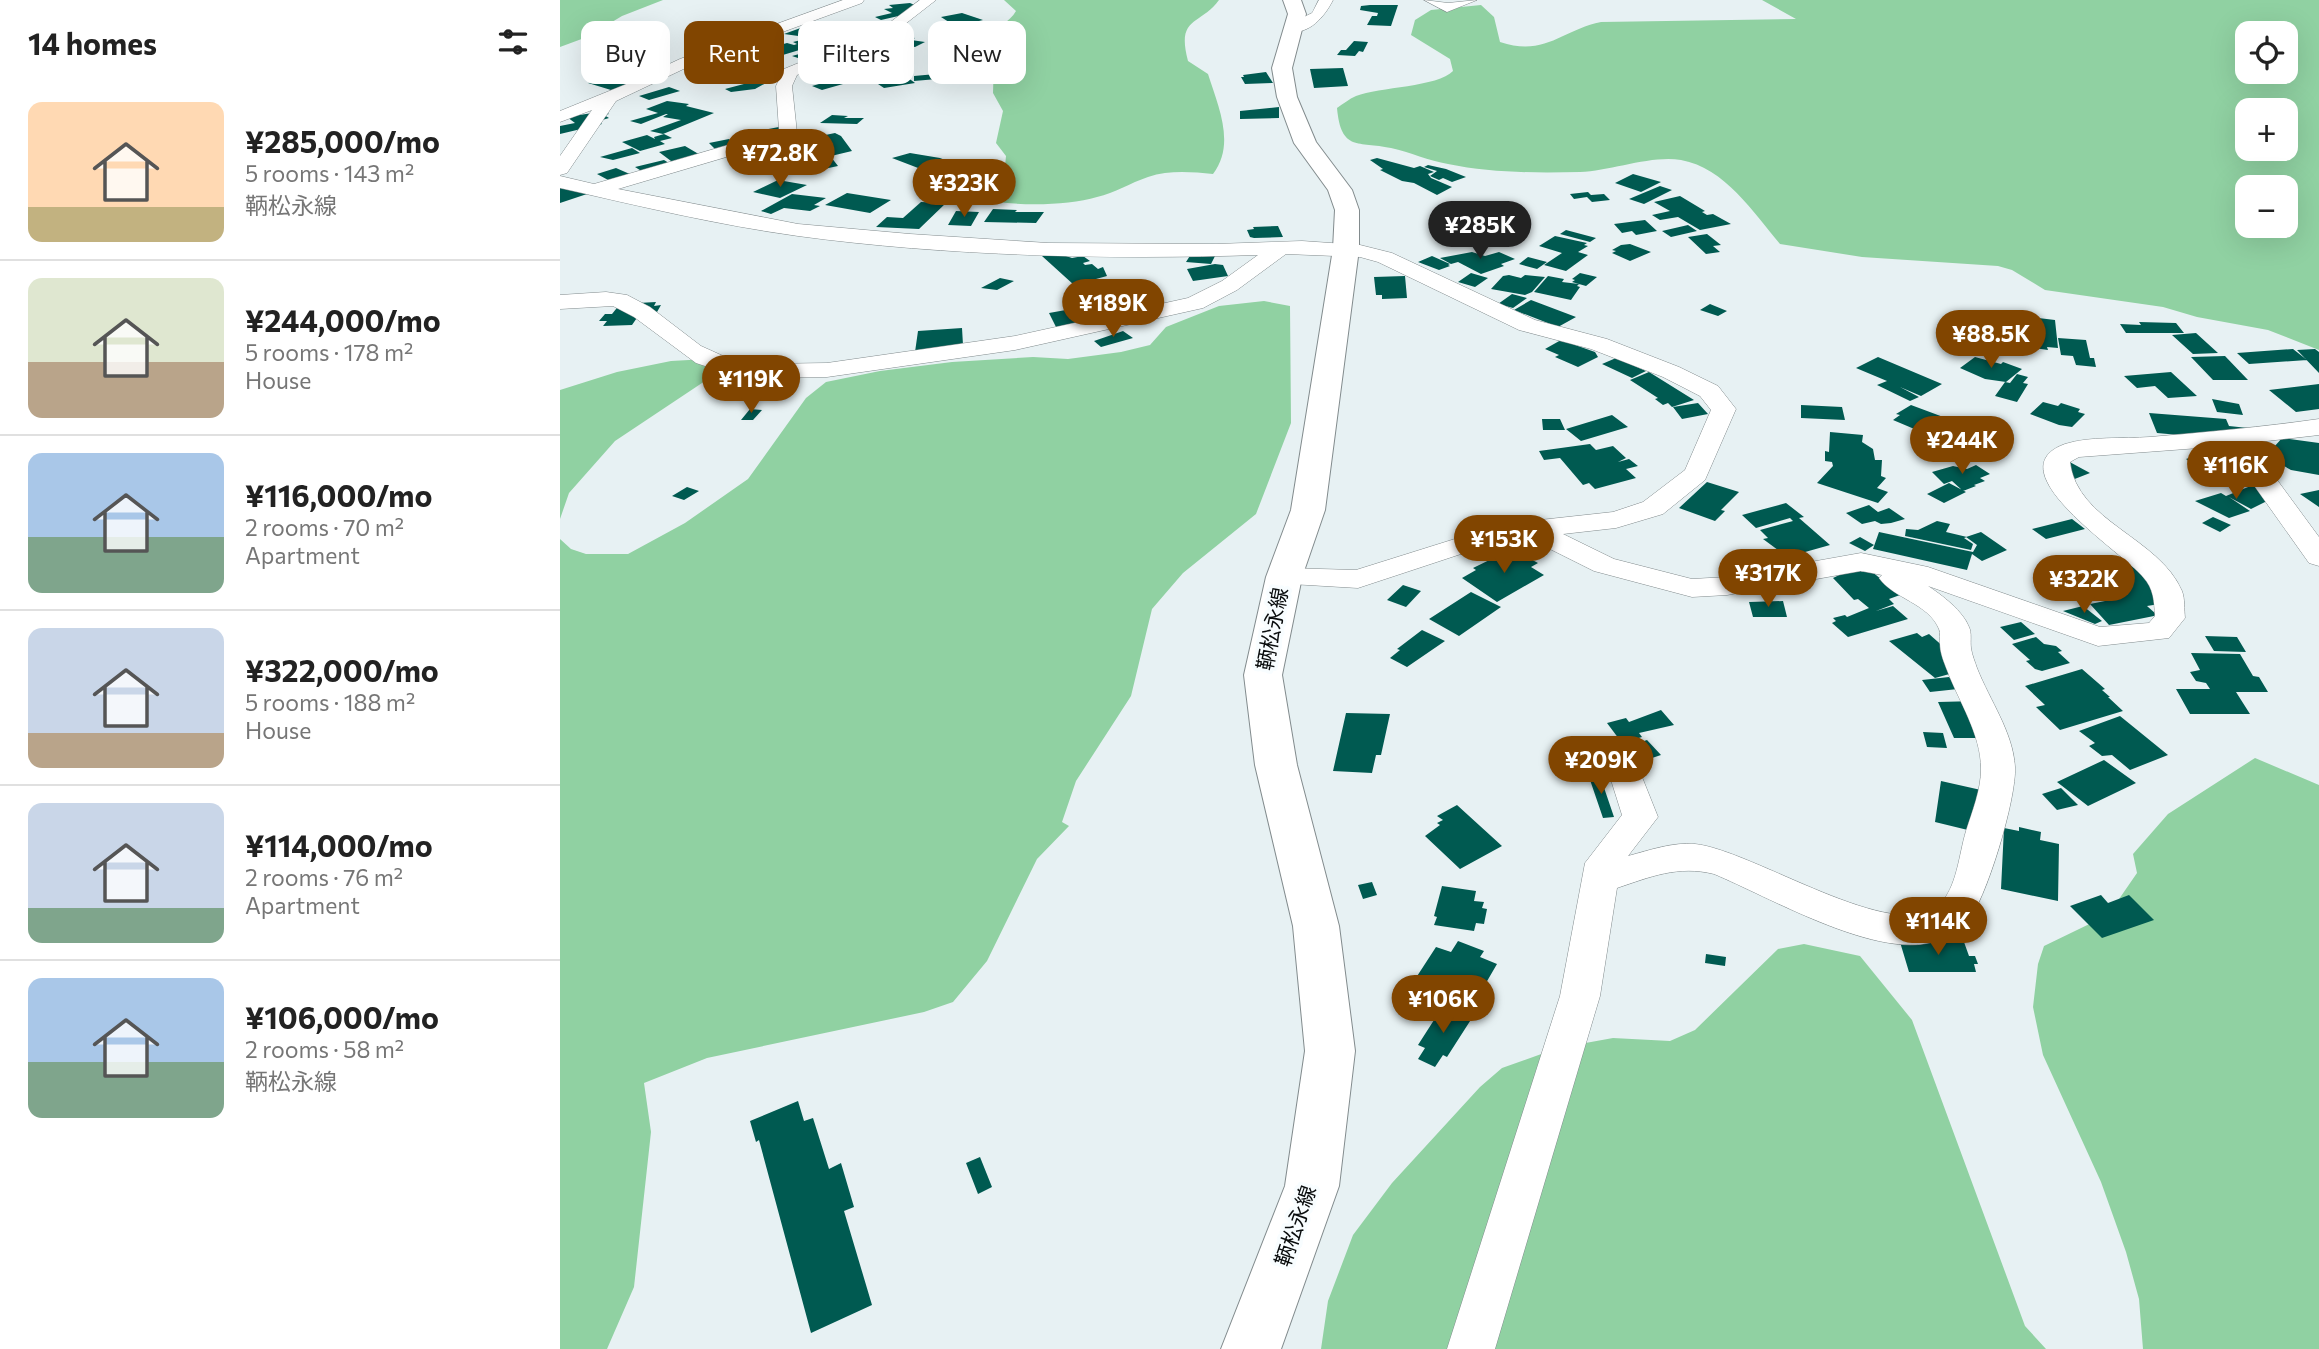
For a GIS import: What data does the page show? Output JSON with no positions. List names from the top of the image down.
{
  "streets": {
    "main road": ["鞆松永線"]
  },
  "page": {
    "heading": "14 homes",
    "map_buttons": ["+", "−"],
    "chip": [
      "Buy",
      "Rent",
      "Filters",
      "New"
    ],
    "list": [
      {
        "name": "¥285,000/mo",
        "note": "5 rooms · 143 m² · 鞆松永線"
      },
      {
        "name": "¥244,000/mo",
        "note": "5 rooms · 178 m² · House"
      },
      {
        "name": "¥116,000/mo",
        "note": "2 rooms · 70 m² · Apartment"
      },
      {
        "name": "¥322,000/mo",
        "note": "5 rooms · 188 m² · House"
      },
      {
        "name": "¥114,000/mo",
        "note": "2 rooms · 76 m² · Apartment"
      },
      {
        "name": "¥106,000/mo",
        "note": "2 rooms · 58 m² · 鞆松永線"
      }
    ],
    "price": [
      "¥72.8K",
      "¥323K",
      "¥285K",
      "¥189K",
      "¥88.5K",
      "¥119K",
      "¥244K",
      "¥116K",
      "¥153K",
      "¥317K",
      "¥322K",
      "¥209K",
      "¥114K",
      "¥106K"
    ]
  }
}
